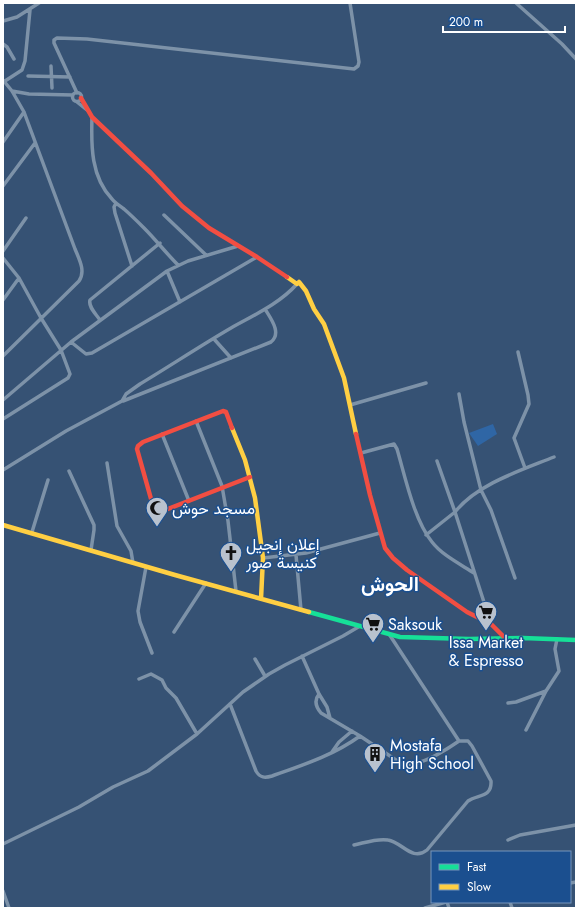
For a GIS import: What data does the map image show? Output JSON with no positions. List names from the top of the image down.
{
  "districts": ["الحوش"],
  "places": {
    "mosque": ["مسجد حوش"],
    "church": ["إعلان إنجيل كنيسة صور"],
    "supermarket": ["Issa Market & Espresso", "Saksouk"],
    "building": ["Mostafa High School"]
  },
  "legend": ["Fast", "Slow"],
  "scale_bar": "200 m"
}
